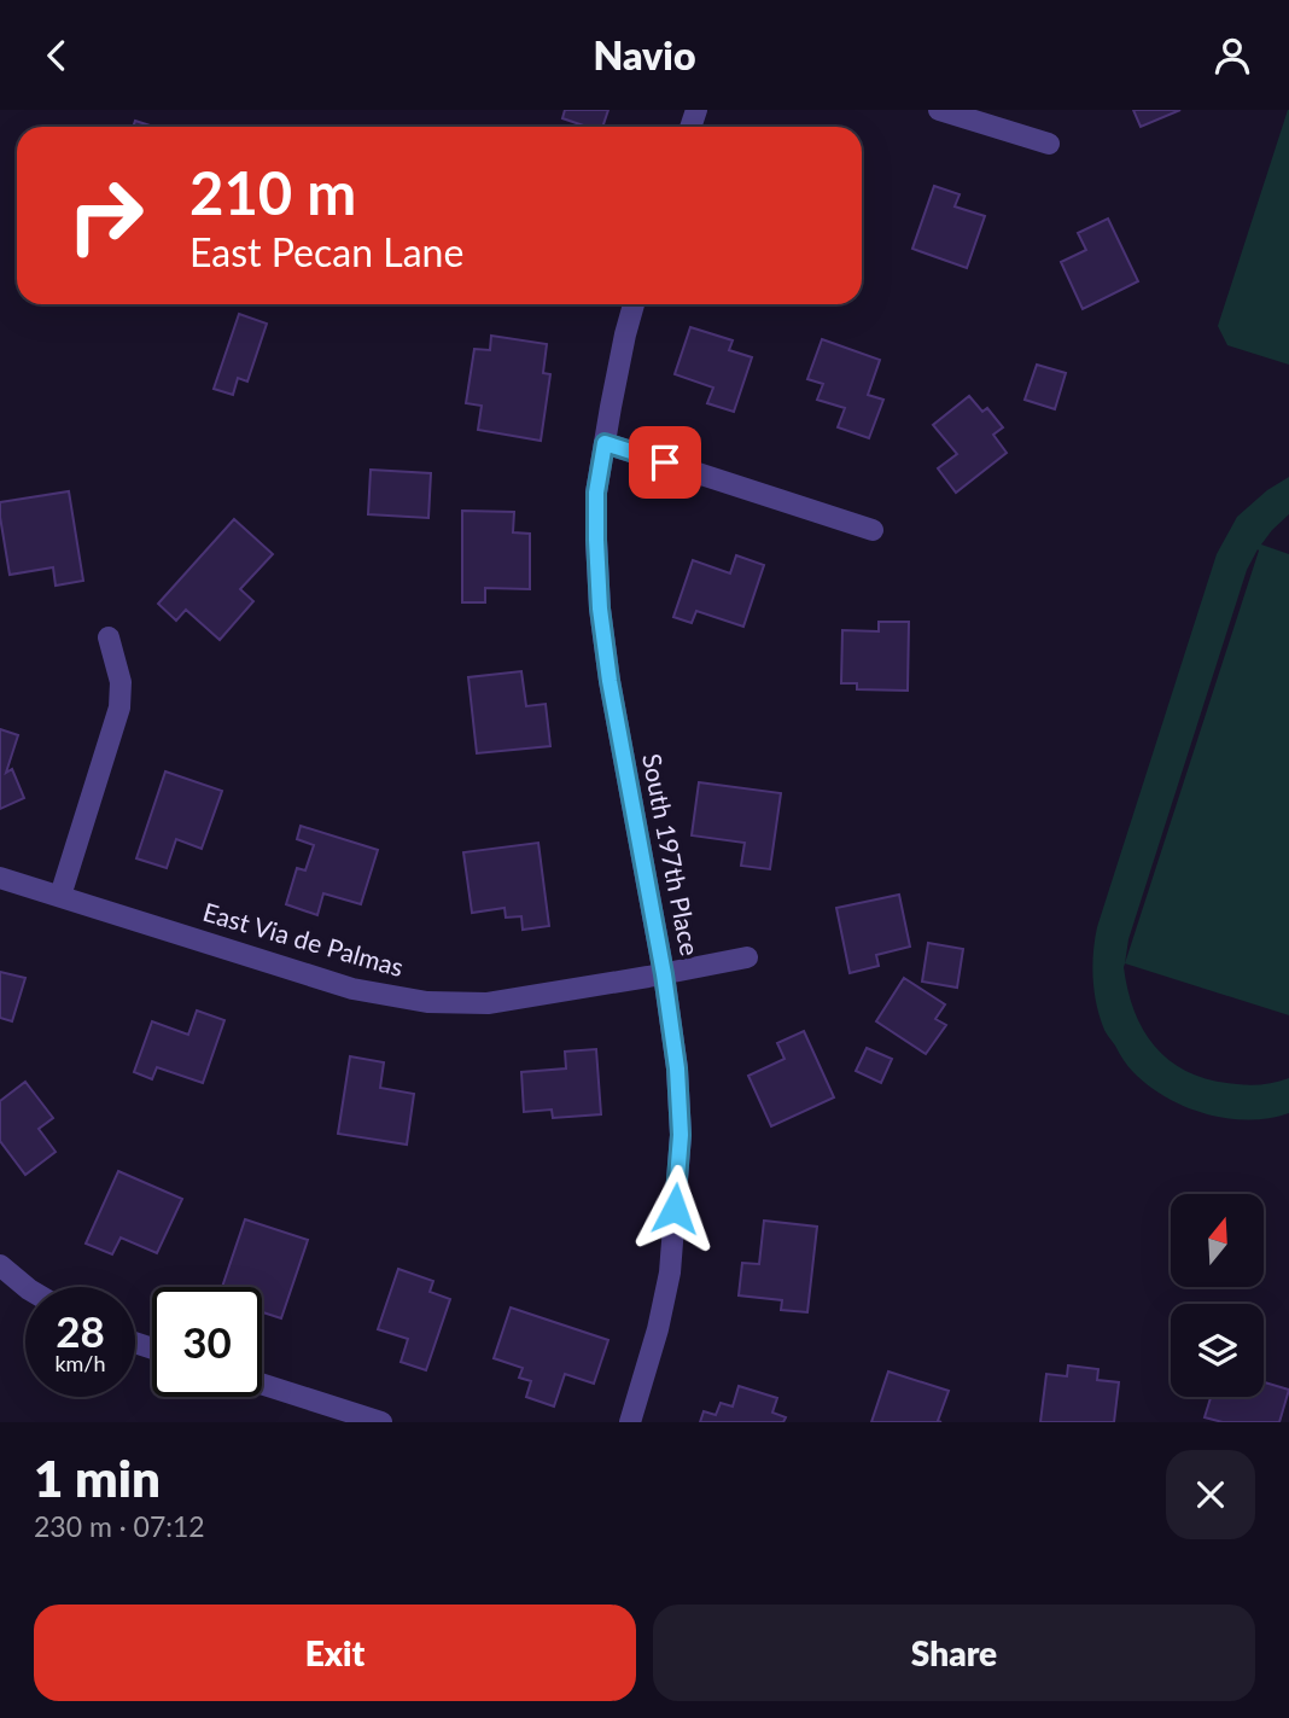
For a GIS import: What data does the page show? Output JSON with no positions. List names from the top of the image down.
{
  "streets": {
    "street": ["South 197th Place", "East Via de Palmas"]
  },
  "crossings": [
    ["South 197th Place", "East Via de Palmas"]
  ],
  "north": "top",
  "page": {
    "header": "Navio",
    "turn": ["210 m", "East Pecan Lane"],
    "speed": "28 km/h",
    "limit": "30",
    "heading": ["1 min", "230 m · 07:12"],
    "buttons": ["Exit", "Share"]
  }
}
